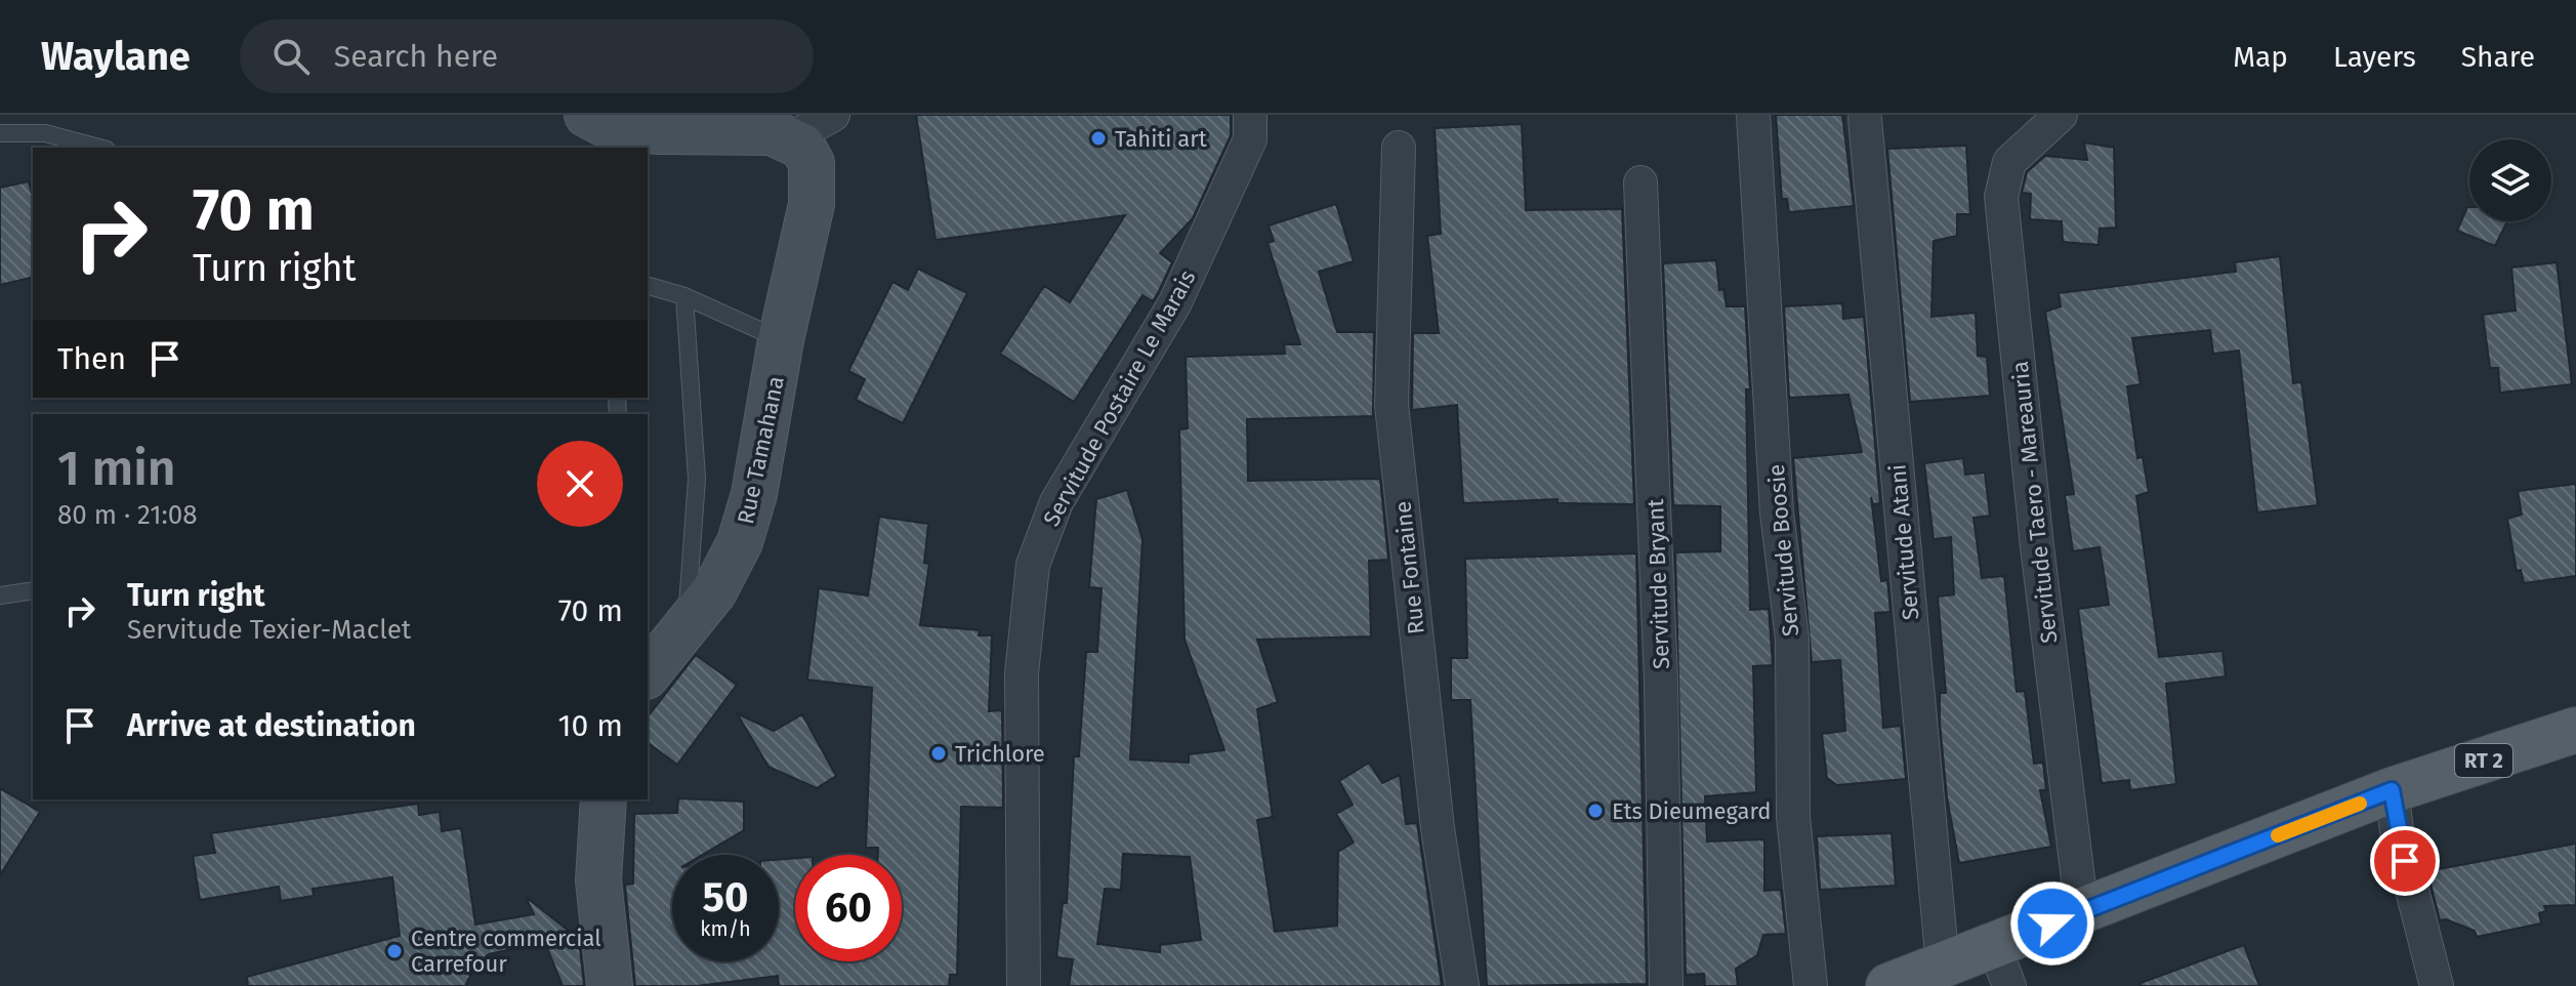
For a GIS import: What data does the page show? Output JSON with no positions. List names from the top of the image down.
{
  "streets": {
    "main road": ["RT 2"],
    "street": [
      "Servitude Postaire Le Marais",
      "Rue Tamahana",
      "Servitude Taero - Mareauria",
      "Servitude Atani",
      "Servitude Boosie",
      "Rue Fontaine",
      "Servitude Bryant"
    ]
  },
  "crossings": [
    ["Servitude Taero - Mareauria", "RT 2"],
    ["Servitude Atani", "RT 2"]
  ],
  "places": [
    "Tahiti art",
    "Trichlore",
    "Ets Dieumegard",
    "Centre commercial Carrefour"
  ],
  "page": {
    "header": "Waylane",
    "search": "Search here",
    "nav": ["Map", "Layers", "Share"],
    "turn": ["70 m", "Turn right"],
    "then": "Then",
    "heading": ["1 min", "80 m · 21:08"],
    "list": [
      {
        "name": "Turn right",
        "note": "Servitude Texier-Maclet",
        "value": "70 m"
      },
      {
        "name": "Arrive at destination",
        "value": "10 m"
      }
    ],
    "speed": "50 km/h",
    "limit": "60"
  }
}
